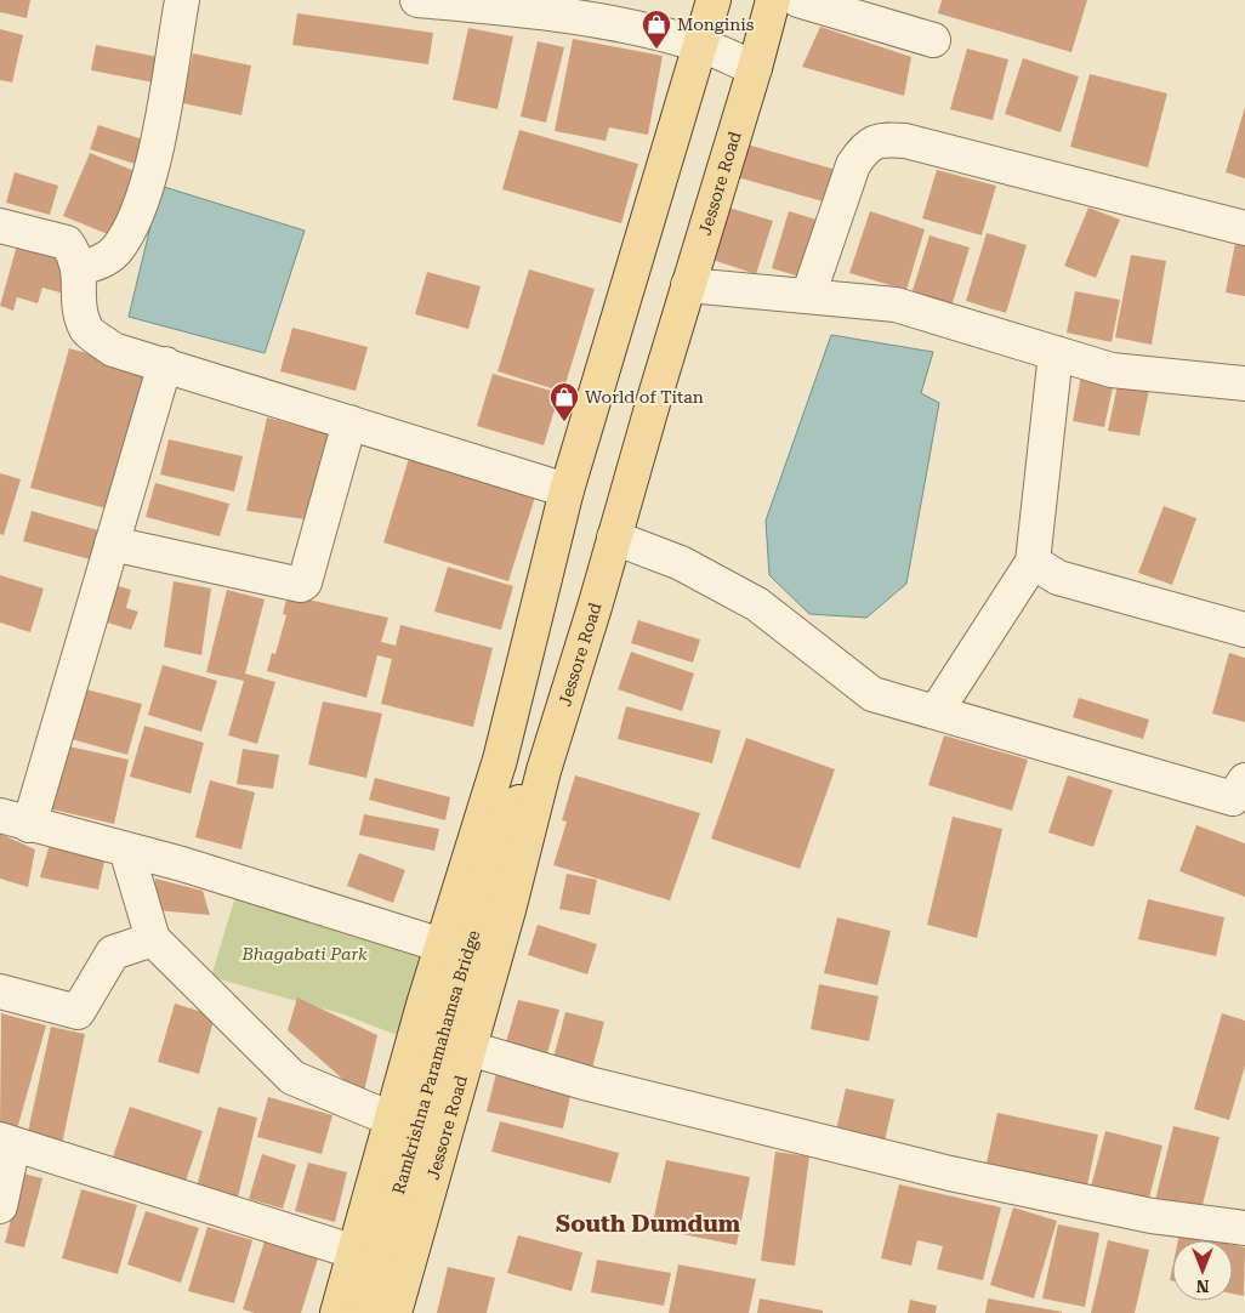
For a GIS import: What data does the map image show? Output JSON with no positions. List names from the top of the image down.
{
  "streets": {
    "main road": ["Jessore Road", "Ramkrishna Paramahamsa Bridge"]
  },
  "districts": ["South Dumdum"],
  "parks": ["Bhagabati Park"],
  "places": {
    "shop": ["Monginis", "World of Titan"]
  },
  "north": "bottom"
}
